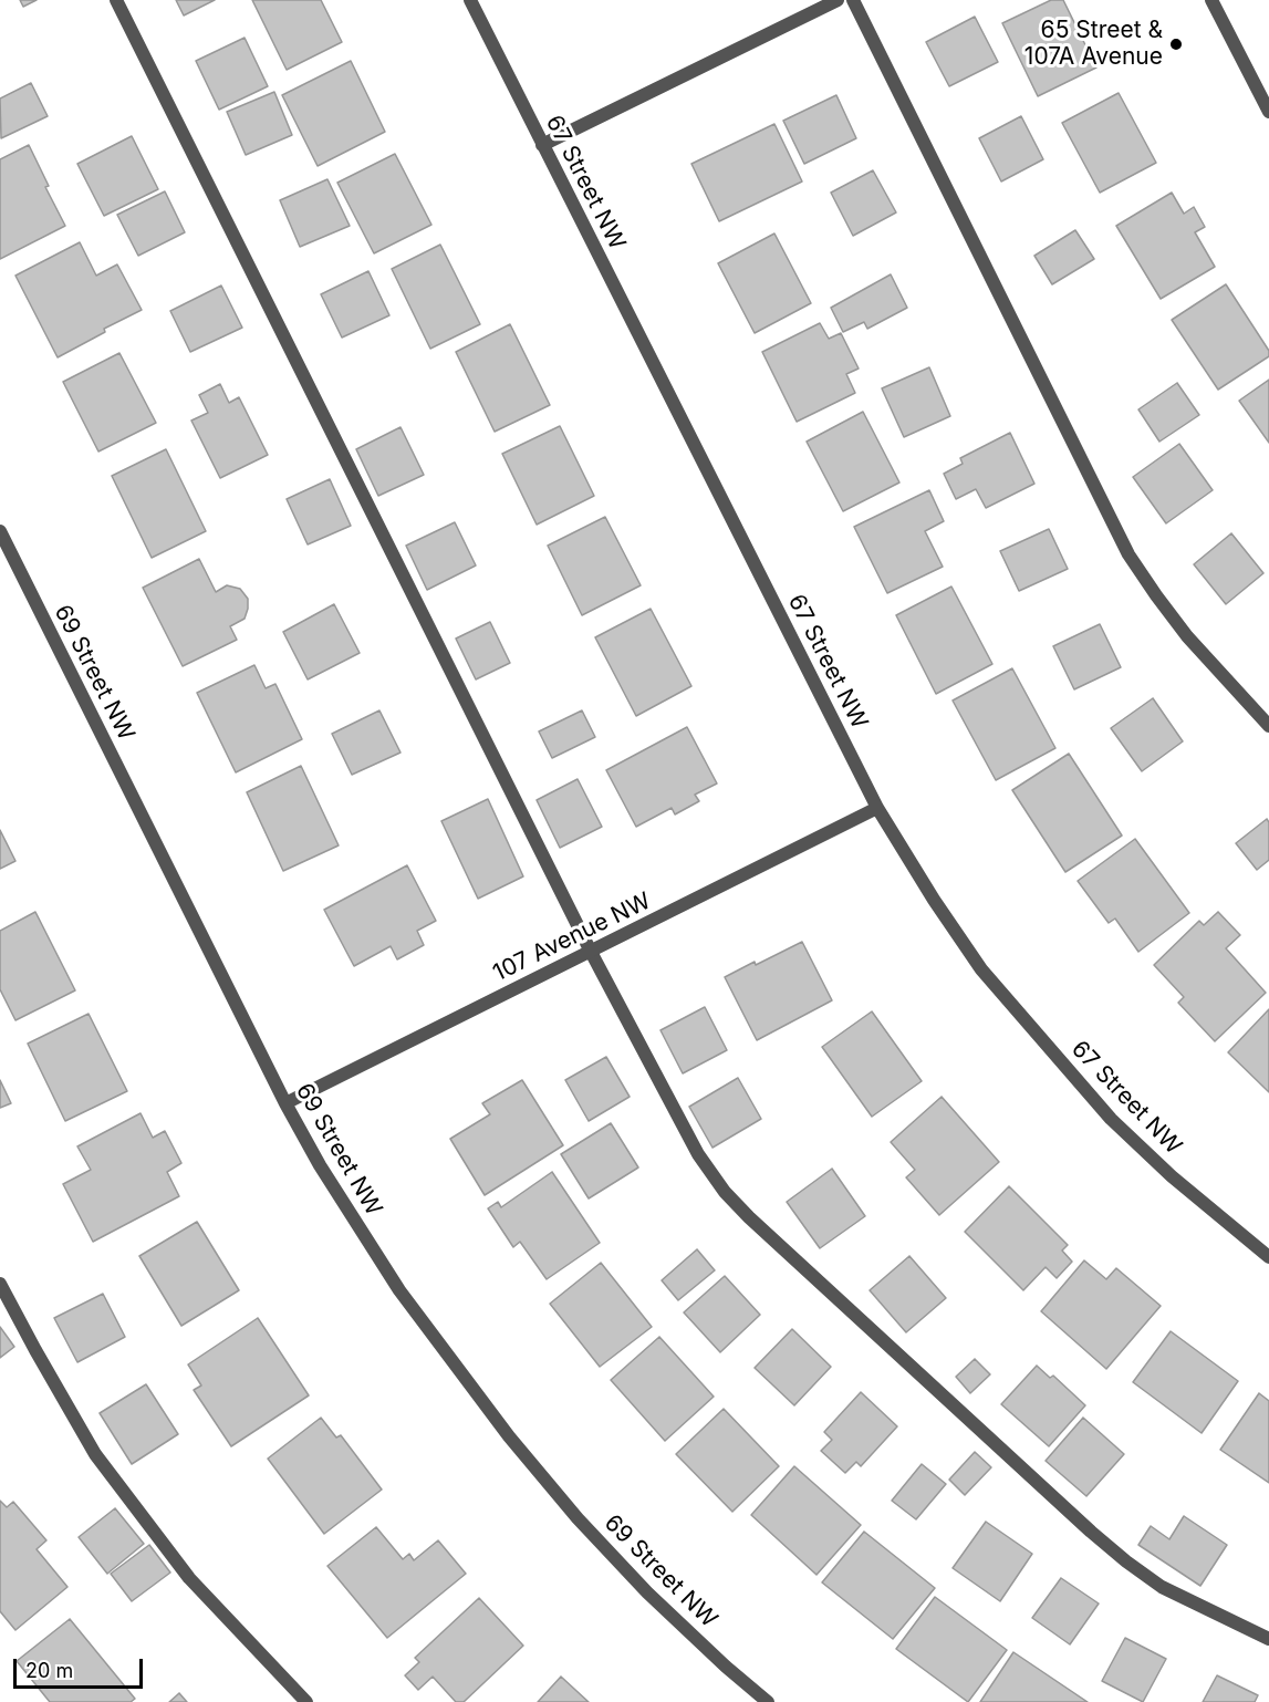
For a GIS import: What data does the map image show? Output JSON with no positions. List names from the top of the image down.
{
  "streets": {
    "street": ["67 Street NW", "69 Street NW", "107 Avenue NW"]
  },
  "crossings": [
    ["67 Street NW", "107 Avenue NW"],
    ["69 Street NW", "107 Avenue NW"]
  ],
  "places": ["65 Street & 107A Avenue"],
  "scale_bar": "20 m"
}
